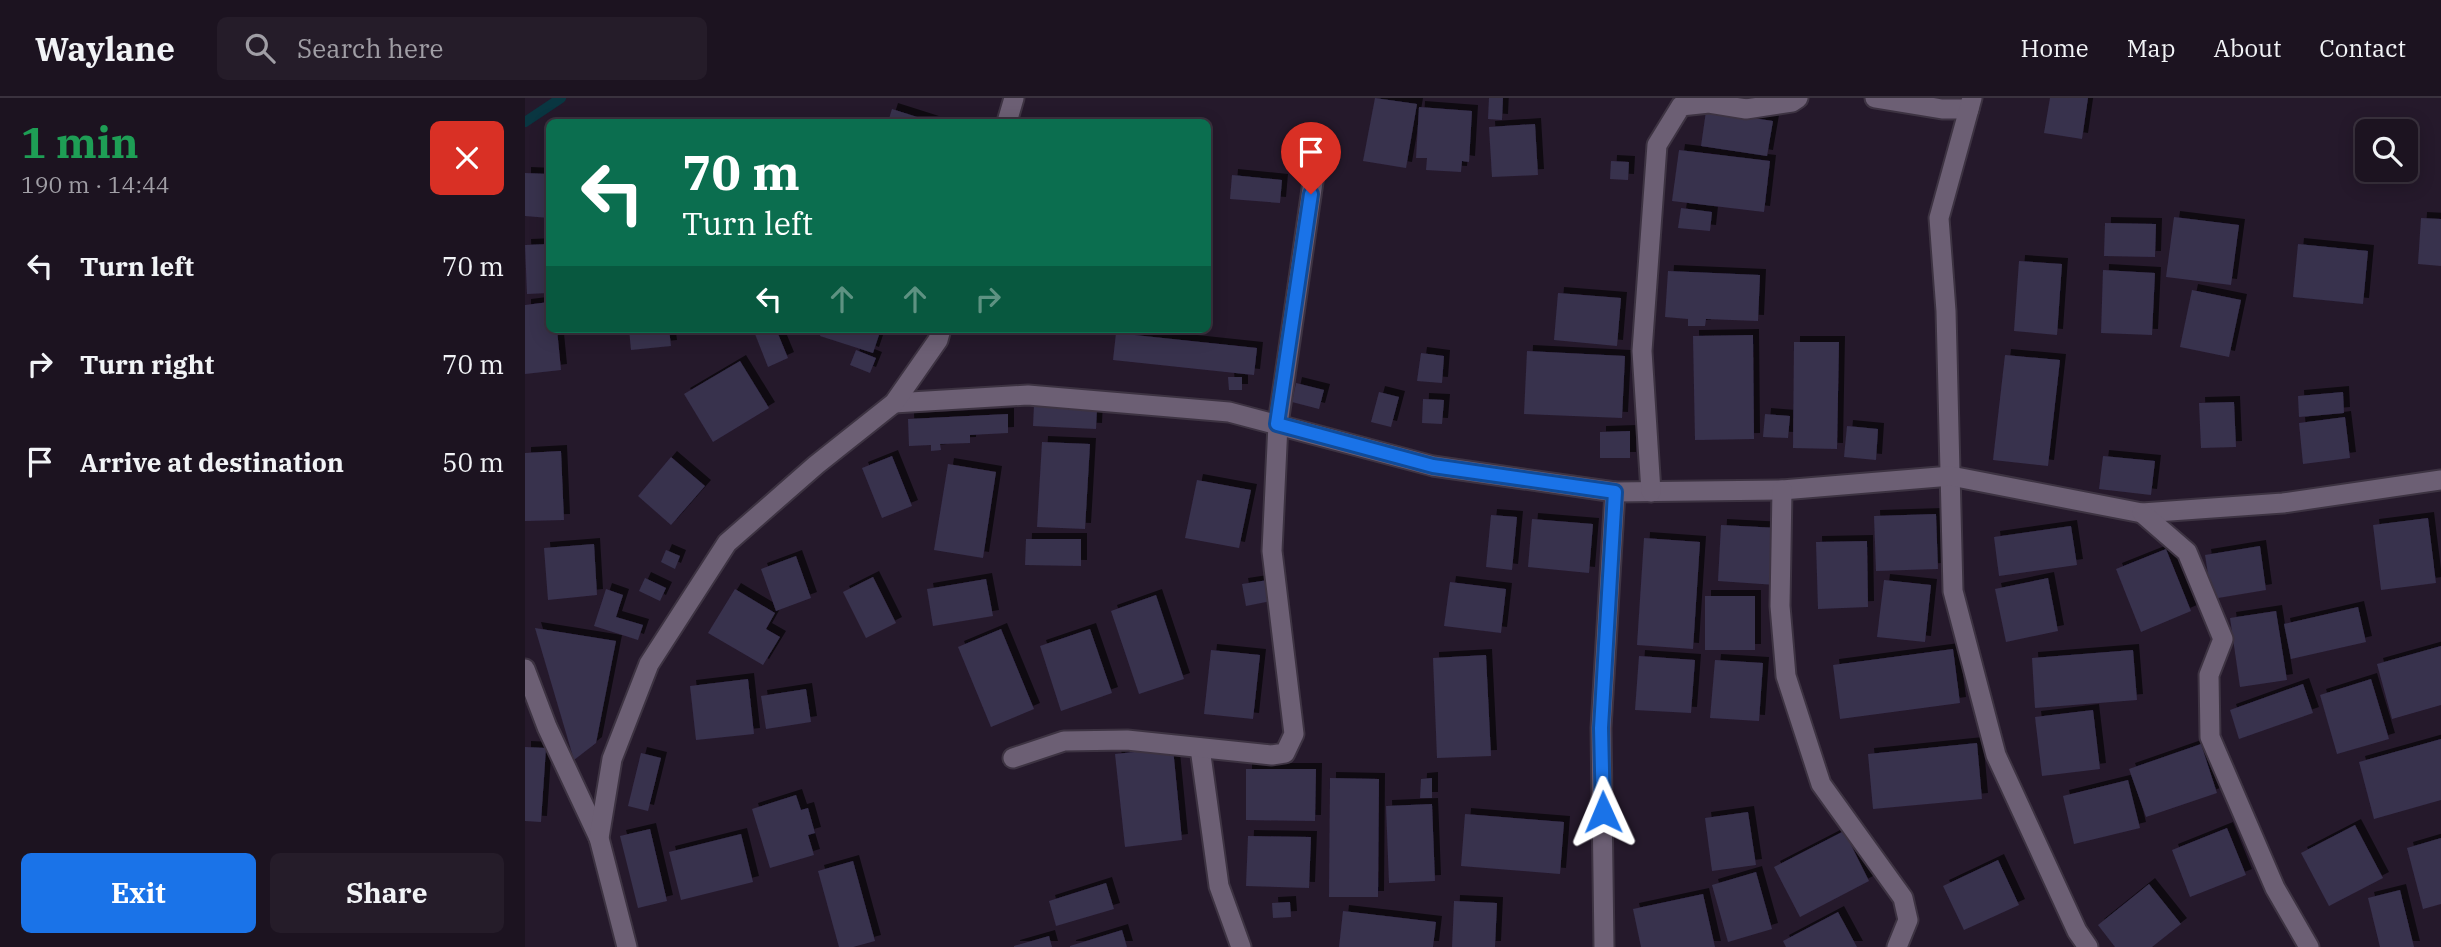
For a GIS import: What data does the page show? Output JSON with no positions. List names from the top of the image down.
{
  "page": {
    "header": "Waylane",
    "search": "Search here",
    "nav": [
      "Home",
      "Map",
      "About",
      "Contact"
    ],
    "heading": ["1 min", "190 m · 14:44"],
    "turn": ["70 m", "Turn left"],
    "list": [
      {
        "name": "Turn left",
        "value": "70 m"
      },
      {
        "name": "Turn right",
        "value": "70 m"
      },
      {
        "name": "Arrive at destination",
        "value": "50 m"
      }
    ],
    "buttons": ["Exit", "Share"]
  }
}
